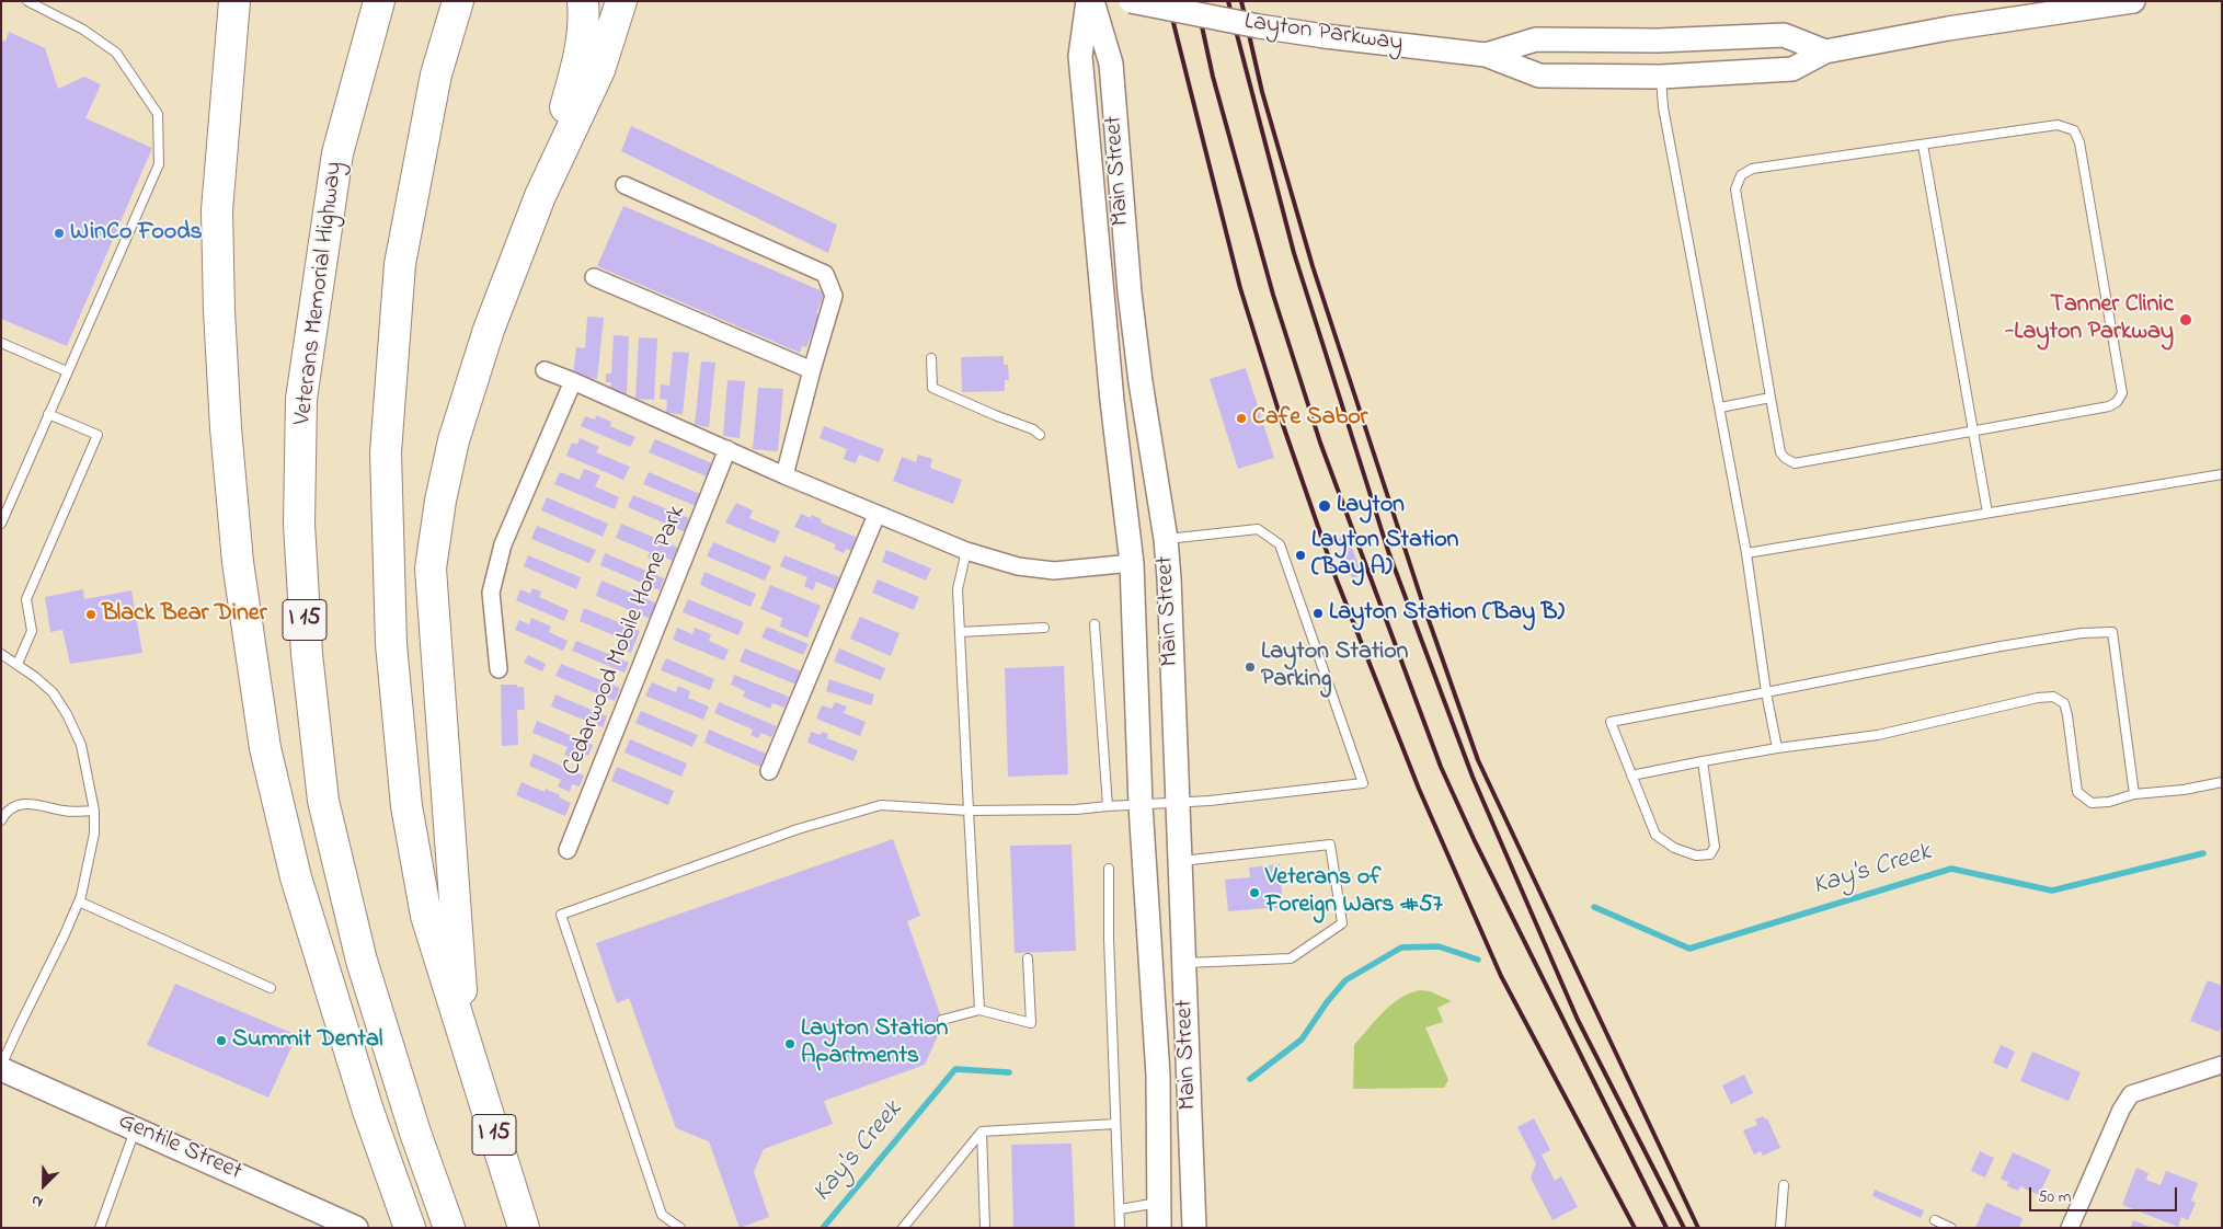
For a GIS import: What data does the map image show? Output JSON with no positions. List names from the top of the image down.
{
  "streets": {
    "highway": ["Veterans Memorial Highway", "I 15"],
    "main road": ["Layton Parkway", "Main Street", "Gentile Street"],
    "street": ["Cedarwood Mobile Home Park"]
  },
  "water": ["Kay's Creek"],
  "places": [
    "WinCo Foods",
    "Tanner Clinic -Layton Parkway",
    "Cafe Sabor",
    "Layton",
    "Layton Station (Bay A)",
    "Layton Station (Bay B)",
    "Black Bear Diner",
    "Layton Station Parking",
    "Veterans of Foreign Wars #57",
    "Summit Dental",
    "Layton Station Apartments"
  ],
  "scale_bar": "50 m",
  "north": "bottom left"
}
